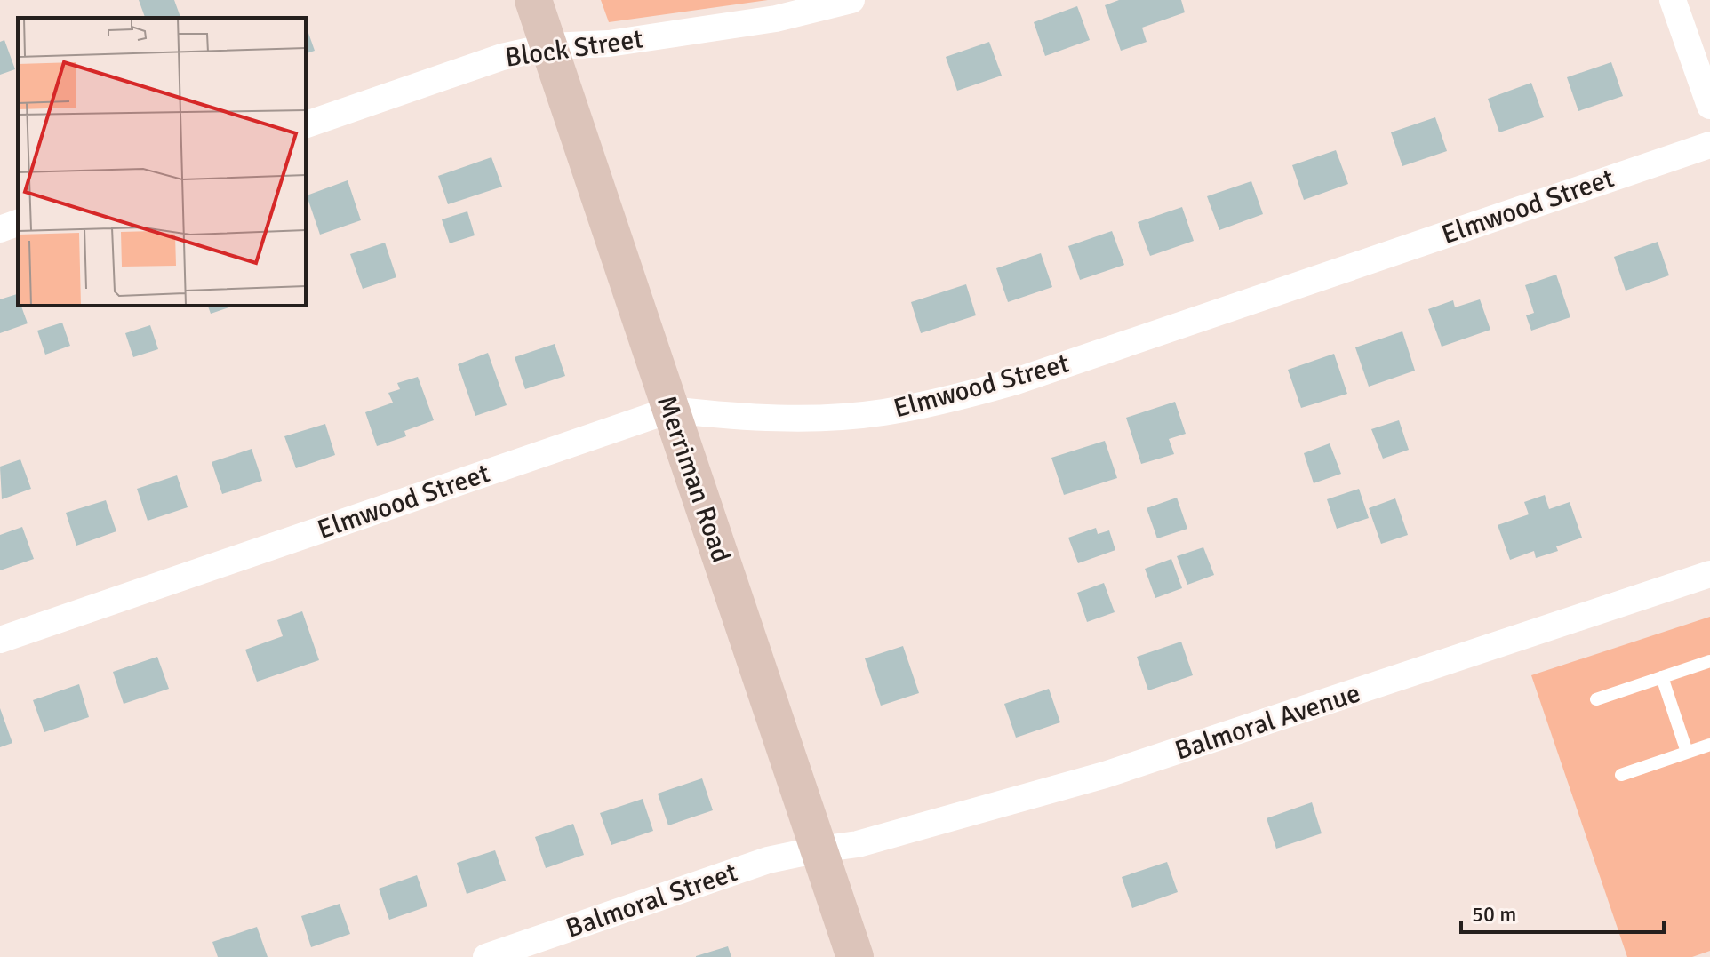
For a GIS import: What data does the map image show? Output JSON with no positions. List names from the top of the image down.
{
  "streets": {
    "main road": ["Merriman Road"],
    "street": [
      "Block Street",
      "Elmwood Street",
      "Balmoral Avenue",
      "Balmoral Street"
    ]
  },
  "crossings": [
    ["Block Street", "Merriman Road"],
    ["Elmwood Street", "Merriman Road"],
    ["Merriman Road", "Balmoral Avenue"],
    ["Merriman Road", "Balmoral Street"],
    ["Balmoral Avenue", "Balmoral Street"]
  ],
  "scale_bar": "50 m"
}
